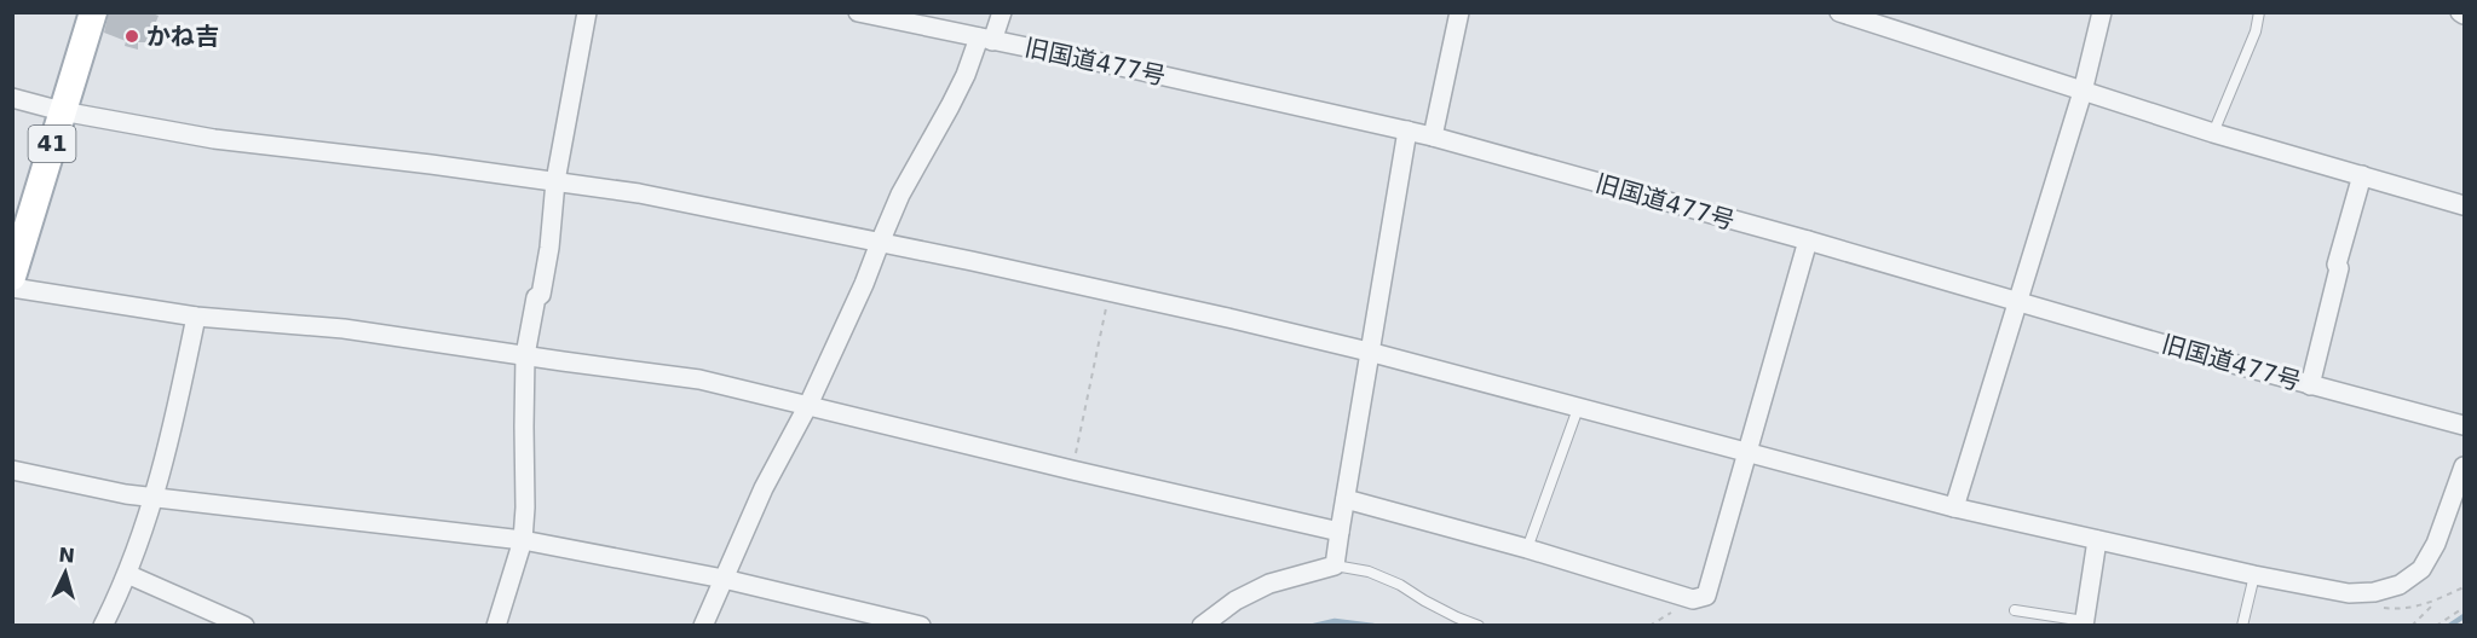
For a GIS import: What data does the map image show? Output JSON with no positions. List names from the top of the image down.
{
  "streets": {
    "main road": ["41"],
    "street": ["旧国道477号"]
  },
  "places": ["かね吉"],
  "north": "top"
}
